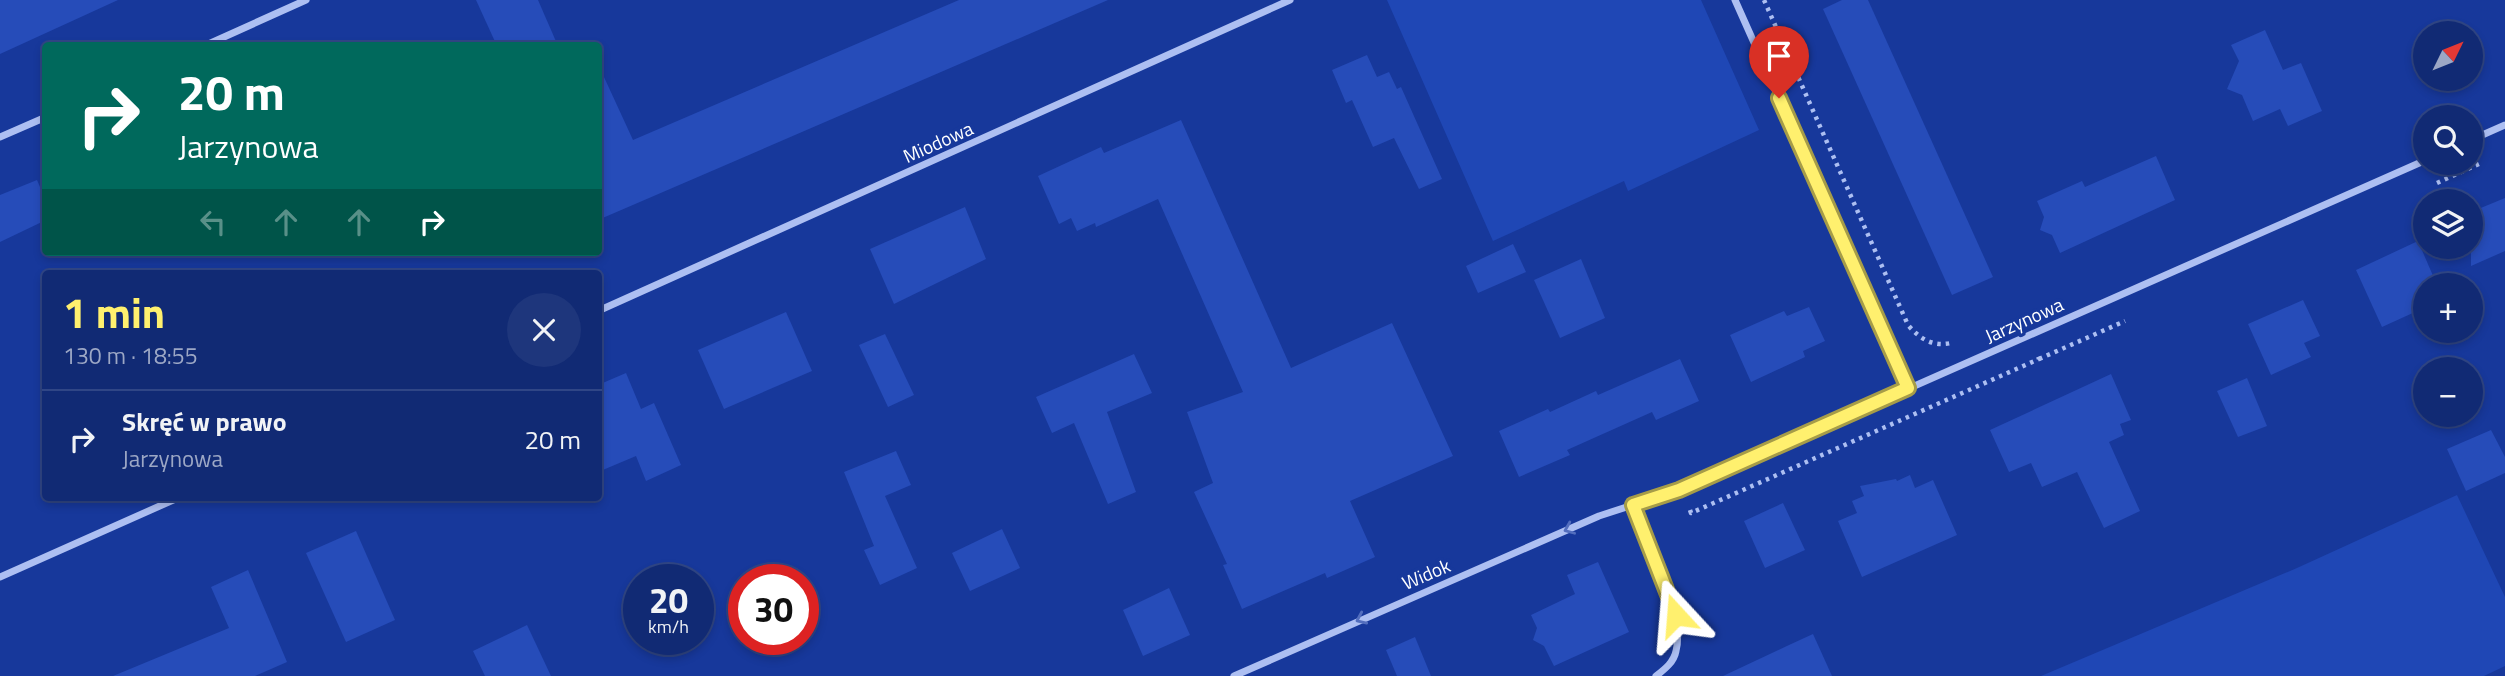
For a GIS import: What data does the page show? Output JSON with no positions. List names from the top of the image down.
{
  "streets": {
    "street": ["Miodowa", "Jarzynowa", "Widok"]
  },
  "crossings": [
    ["Jarzynowa", "Widok"]
  ],
  "one_way": ["Widok"],
  "north": "top right",
  "page": {
    "map_buttons": ["+", "−"],
    "turn": ["20 m", "Jarzynowa"],
    "heading": ["1 min", "130 m · 18:55"],
    "list": [
      {
        "name": "Skręć w prawo",
        "note": "Jarzynowa",
        "value": "20 m"
      }
    ],
    "speed": "20 km/h",
    "limit": "30"
  }
}
